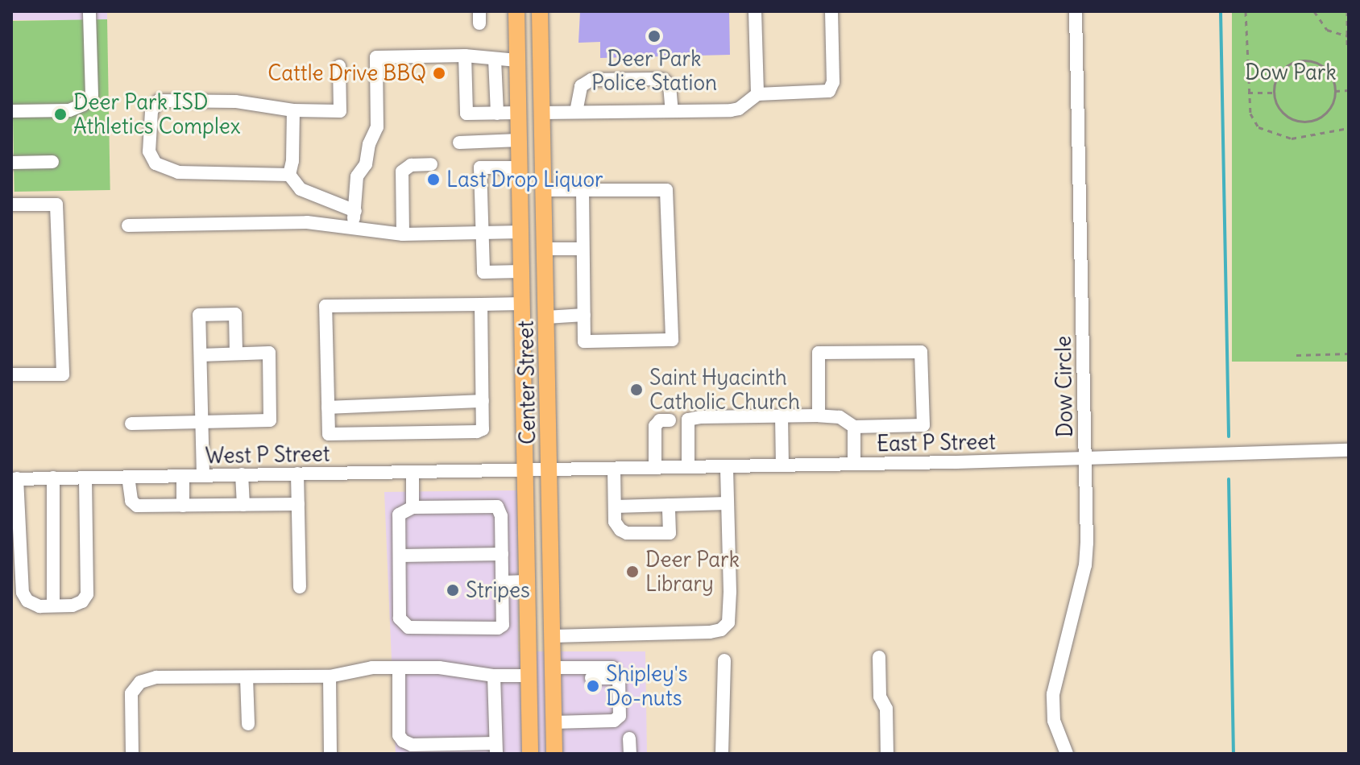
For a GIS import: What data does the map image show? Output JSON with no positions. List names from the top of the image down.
{
  "streets": {
    "main road": ["Center Street"],
    "street": ["Dow Circle", "East P Street", "West P Street"]
  },
  "crossings": [
    ["Center Street", "East P Street"],
    ["Center Street", "West P Street"],
    ["Dow Circle", "East P Street"],
    ["East P Street", "West P Street"]
  ],
  "parks": ["Dow Park"],
  "places": [
    "Deer Park Police Station",
    "Cattle Drive BBQ",
    "Deer Park ISD Athletics Complex",
    "Last Drop Liquor",
    "Saint Hyacinth Catholic Church",
    "Deer Park Library",
    "Stripes",
    "Shipley's Do-nuts"
  ]
}
